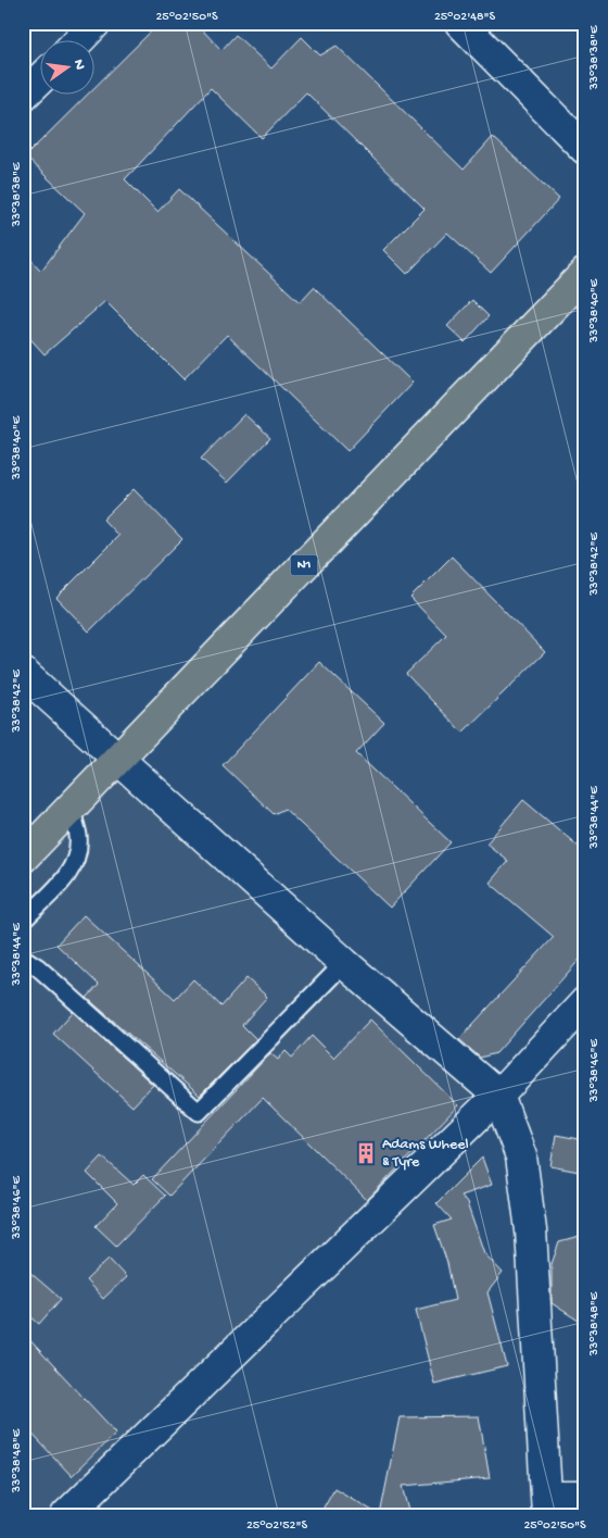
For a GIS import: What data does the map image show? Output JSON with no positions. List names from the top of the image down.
{
  "streets": {
    "highway": ["N1"]
  },
  "places": {
    "building": ["Adams Wheel & Tyre"]
  },
  "north": "right",
  "coordinates": [
    "25°02'50\"S",
    "25°02'48\"S",
    "33°38'38\"E",
    "33°38'40\"E",
    "33°38'42\"E",
    "33°38'44\"E",
    "33°38'46\"E",
    "33°38'48\"E",
    "25°02'52\"S"
  ]
}
